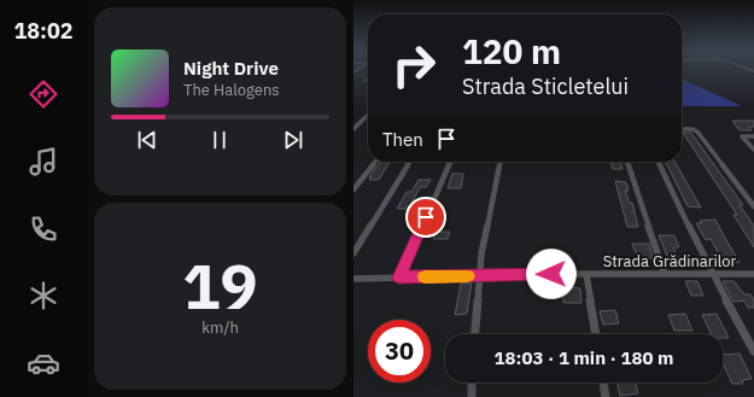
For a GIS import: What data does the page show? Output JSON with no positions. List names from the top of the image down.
{
  "streets": {
    "street": ["Strada Grădinarilor"]
  },
  "page": {
    "tabs": "18:02",
    "turn": ["120 m", "Strada Sticletelui"],
    "song": ["Night Drive", "The Halogens"],
    "then": "Then",
    "tile": ["19", "km/h"],
    "limit": "30",
    "trip": "18:03 · 1 min · 180 m"
  }
}
